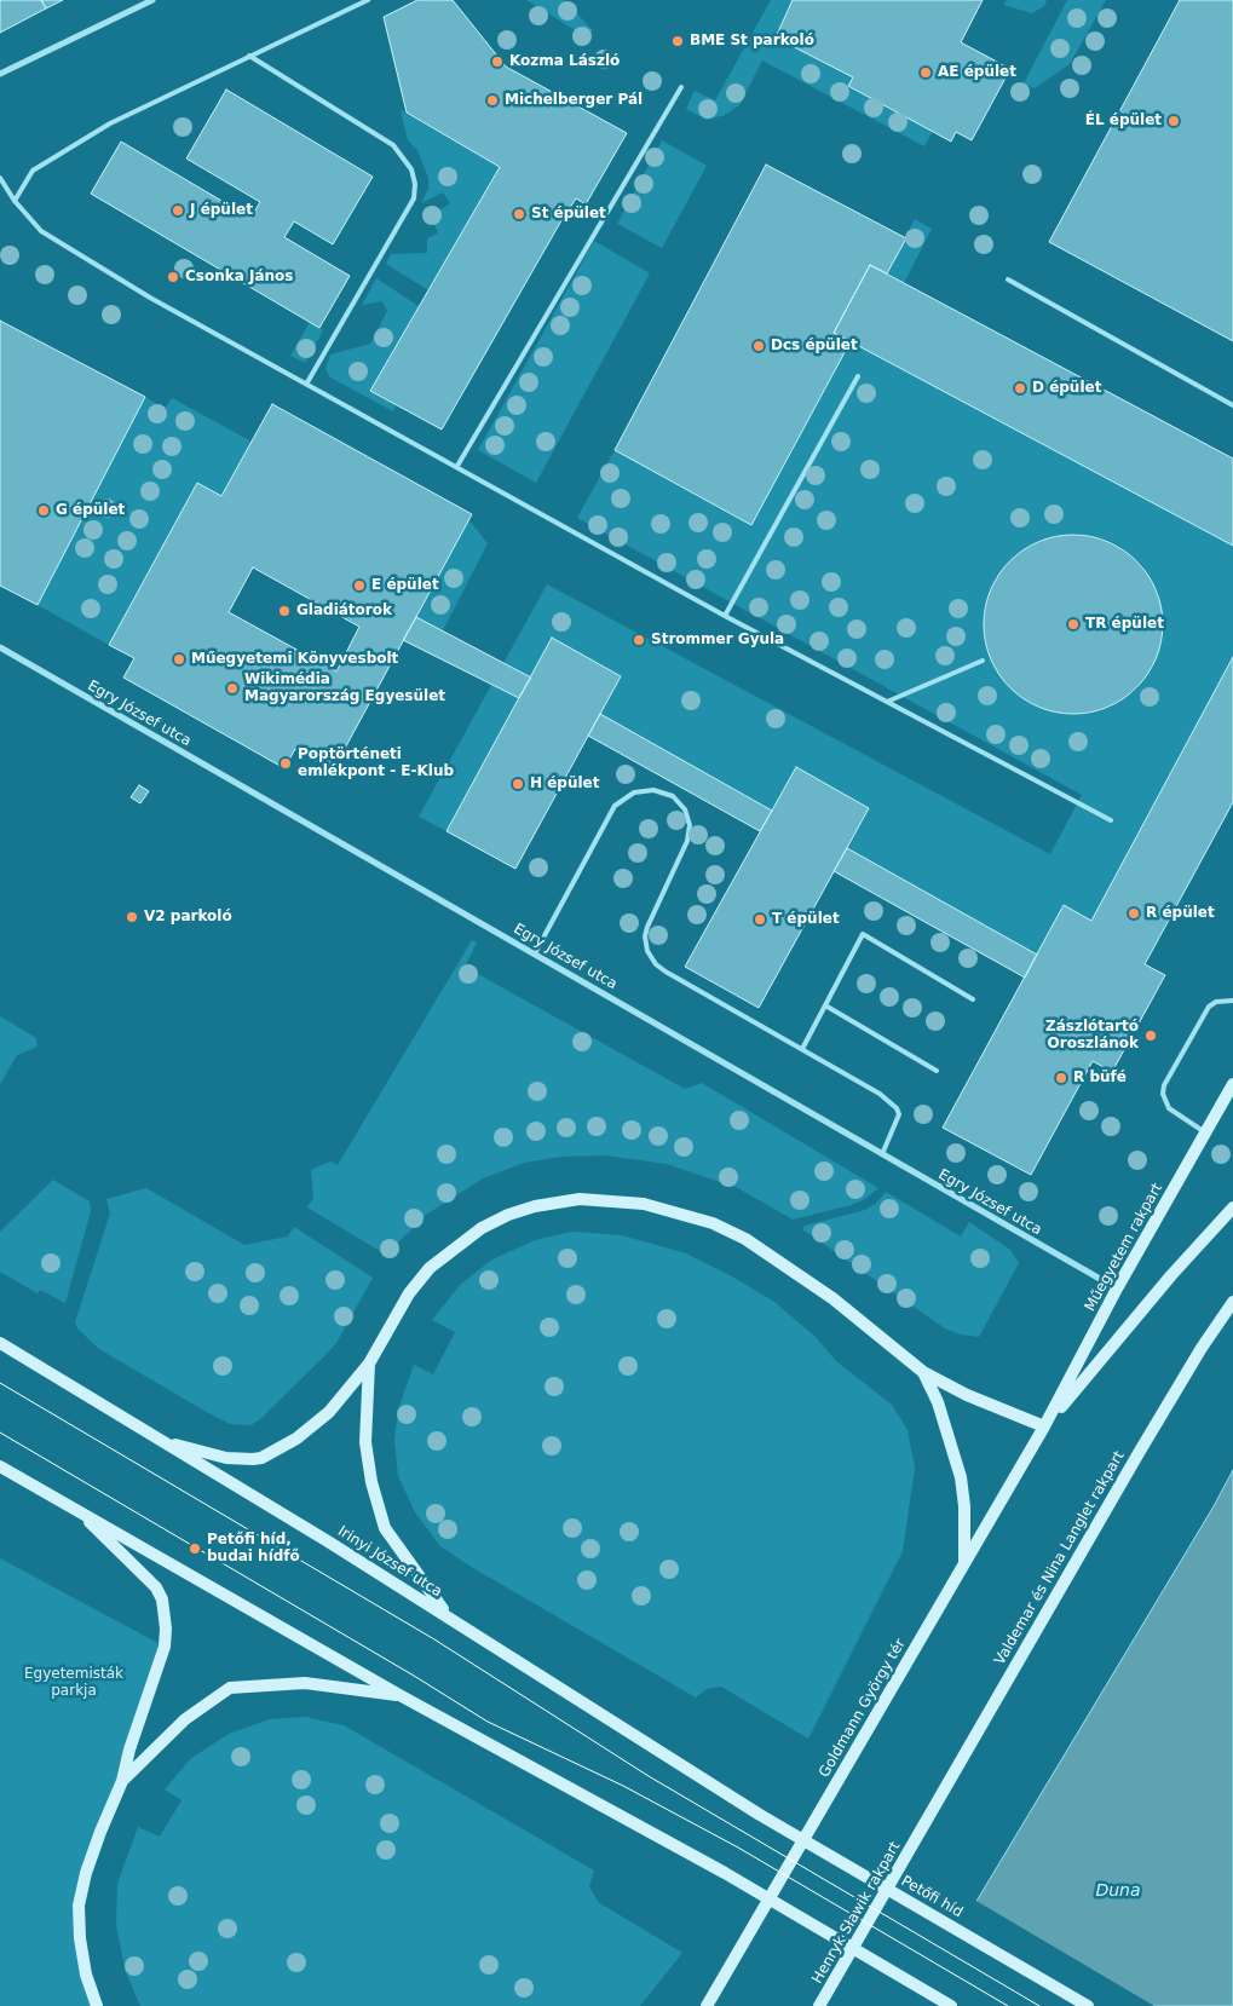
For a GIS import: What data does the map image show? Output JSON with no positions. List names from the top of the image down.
{
  "streets": {
    "main road": [
      "Műegyetem rakpart",
      "Valdemar és Nina Langlet rakpart",
      "Irinyi József utca",
      "Goldmann György tér",
      "Petőfi híd",
      "Henryk Sławik rakpart"
    ],
    "street": ["Egry József utca"]
  },
  "crossings": [
    ["Egry József utca", "Műegyetem rakpart"],
    ["Műegyetem rakpart", "Goldmann György tér"],
    ["Valdemar és Nina Langlet rakpart", "Henryk Sławik rakpart"],
    ["Irinyi József utca", "Petőfi híd"]
  ],
  "water": ["Duna"],
  "parks": ["Egyetemisták parkja"],
  "places": [
    "BME St parkoló",
    "Kozma László",
    "AE épület",
    "Michelberger Pál",
    "ÉL épület",
    "J épület",
    "St épület",
    "Csonka János",
    "Dcs épület",
    "D épület",
    "G épület",
    "E épület",
    "Gladiátorok",
    "TR épület",
    "Strommer Gyula",
    "Műegyetemi Könyvesbolt",
    "Wikimédia Magyarország Egyesület",
    "Poptörténeti emlékpont - E-Klub",
    "H épület",
    "R épület",
    "V2 parkoló",
    "T épület",
    "Zászlótartó Oroszlánok",
    "R büfé",
    "Petőfi híd, budai hídfő"
  ]
}
